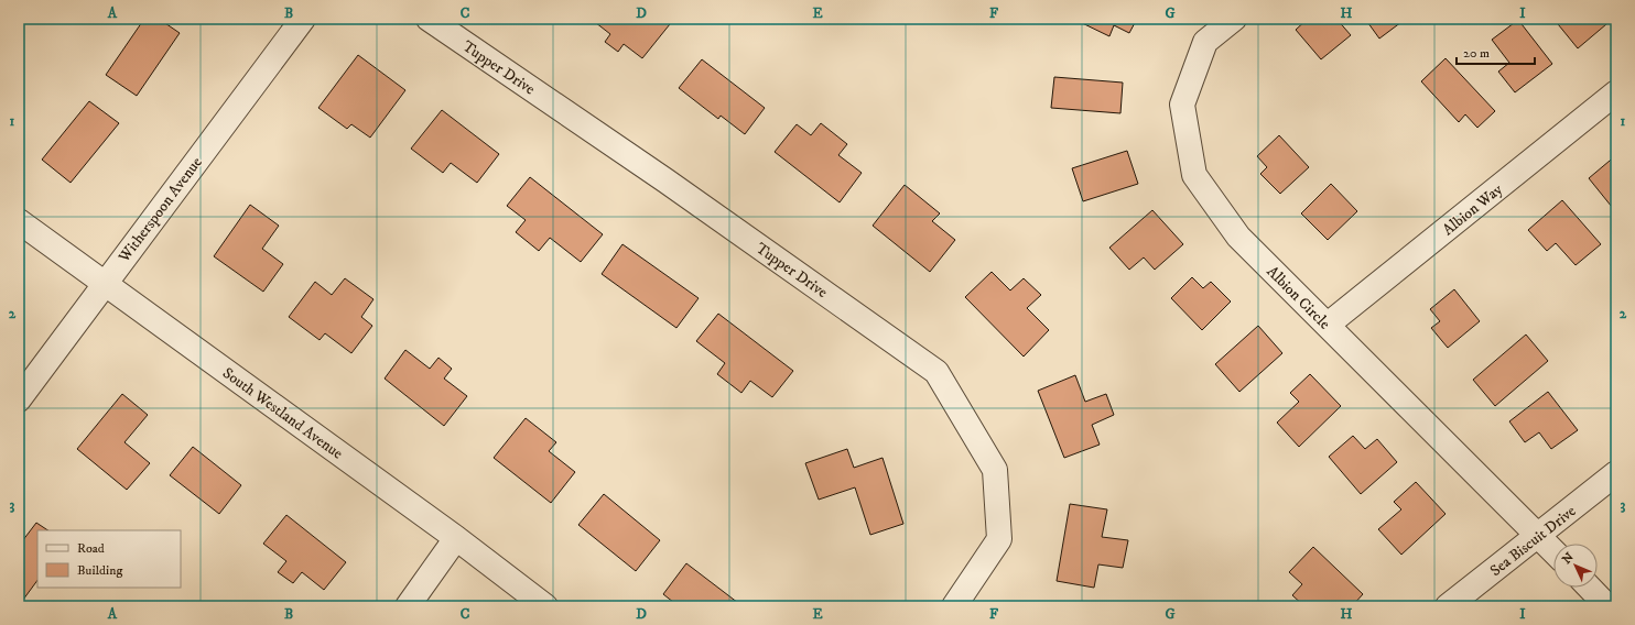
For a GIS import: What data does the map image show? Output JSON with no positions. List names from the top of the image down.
{
  "streets": {
    "street": [
      "Tupper Drive",
      "Witherspoon Avenue",
      "Albion Way",
      "Albion Circle",
      "South Westland Avenue",
      "Sea Biscuit Drive"
    ]
  },
  "crossings": [
    ["Witherspoon Avenue", "South Westland Avenue"],
    ["Albion Way", "Albion Circle"],
    ["Albion Circle", "Sea Biscuit Drive"]
  ],
  "legend": ["Road", "Building"],
  "scale_bar": "20 m",
  "north": "top left",
  "grid": {
    "columns": [
      "A",
      "B",
      "C",
      "D",
      "E",
      "F",
      "G",
      "H",
      "I"
    ],
    "rows": ["1", "2", "3"]
  }
}
